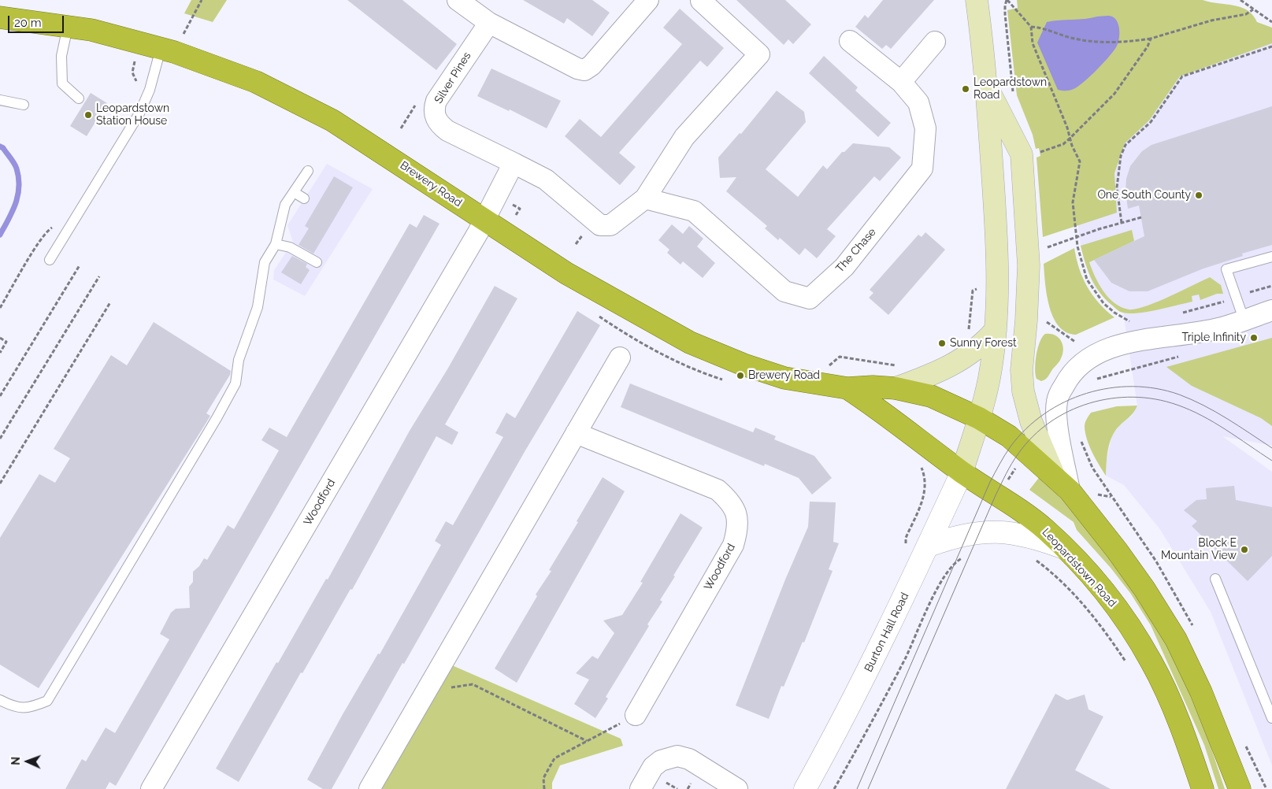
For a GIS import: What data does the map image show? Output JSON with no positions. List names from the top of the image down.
{
  "streets": {
    "highway": ["Brewery Road", "Leopardstown Road"],
    "street": [
      "Silver Pines",
      "The Chase",
      "Woodford",
      "Burton Hall Road"
    ]
  },
  "crossings": [
    ["Brewery Road", "Woodford"],
    ["Brewery Road", "Leopardstown Road"],
    ["Brewery Road", "Burton Hall Road"],
    ["Leopardstown Road", "Burton Hall Road"]
  ],
  "places": [
    "Leopardstown Road",
    "Leopardstown Station House",
    "One South County",
    "Triple Infinity",
    "Sunny Forest",
    "Brewery Road",
    "Block E Mountain View"
  ],
  "scale_bar": "20 m",
  "north": "left"
}
